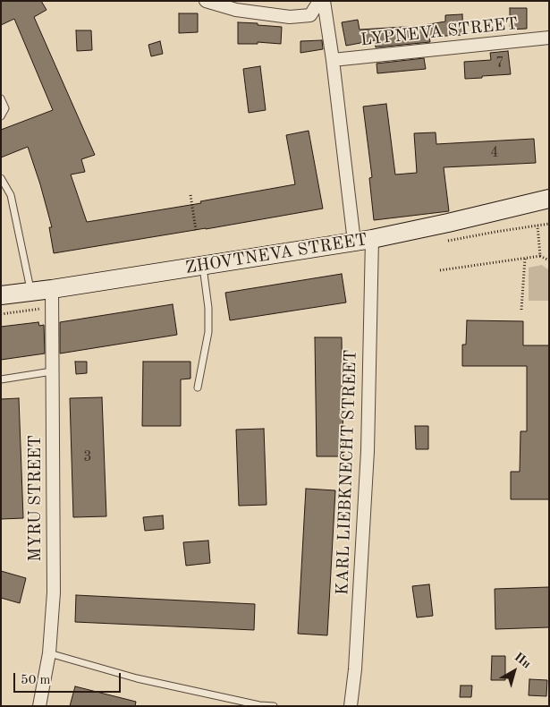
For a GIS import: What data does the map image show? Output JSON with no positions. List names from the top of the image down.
{
  "streets": {
    "main road": ["ZHOVTNEVA STREET"],
    "street": ["LYPNEVA STREET", "KARL LIEBKNECHT STREET", "MYRU STREET"]
  },
  "crossings": [
    ["LYPNEVA STREET", "KARL LIEBKNECHT STREET"],
    ["ZHOVTNEVA STREET", "KARL LIEBKNECHT STREET"],
    ["ZHOVTNEVA STREET", "MYRU STREET"]
  ],
  "house_numbers": ["7", "4", "3"],
  "scale_bar": "50 m",
  "north": "top right"
}
